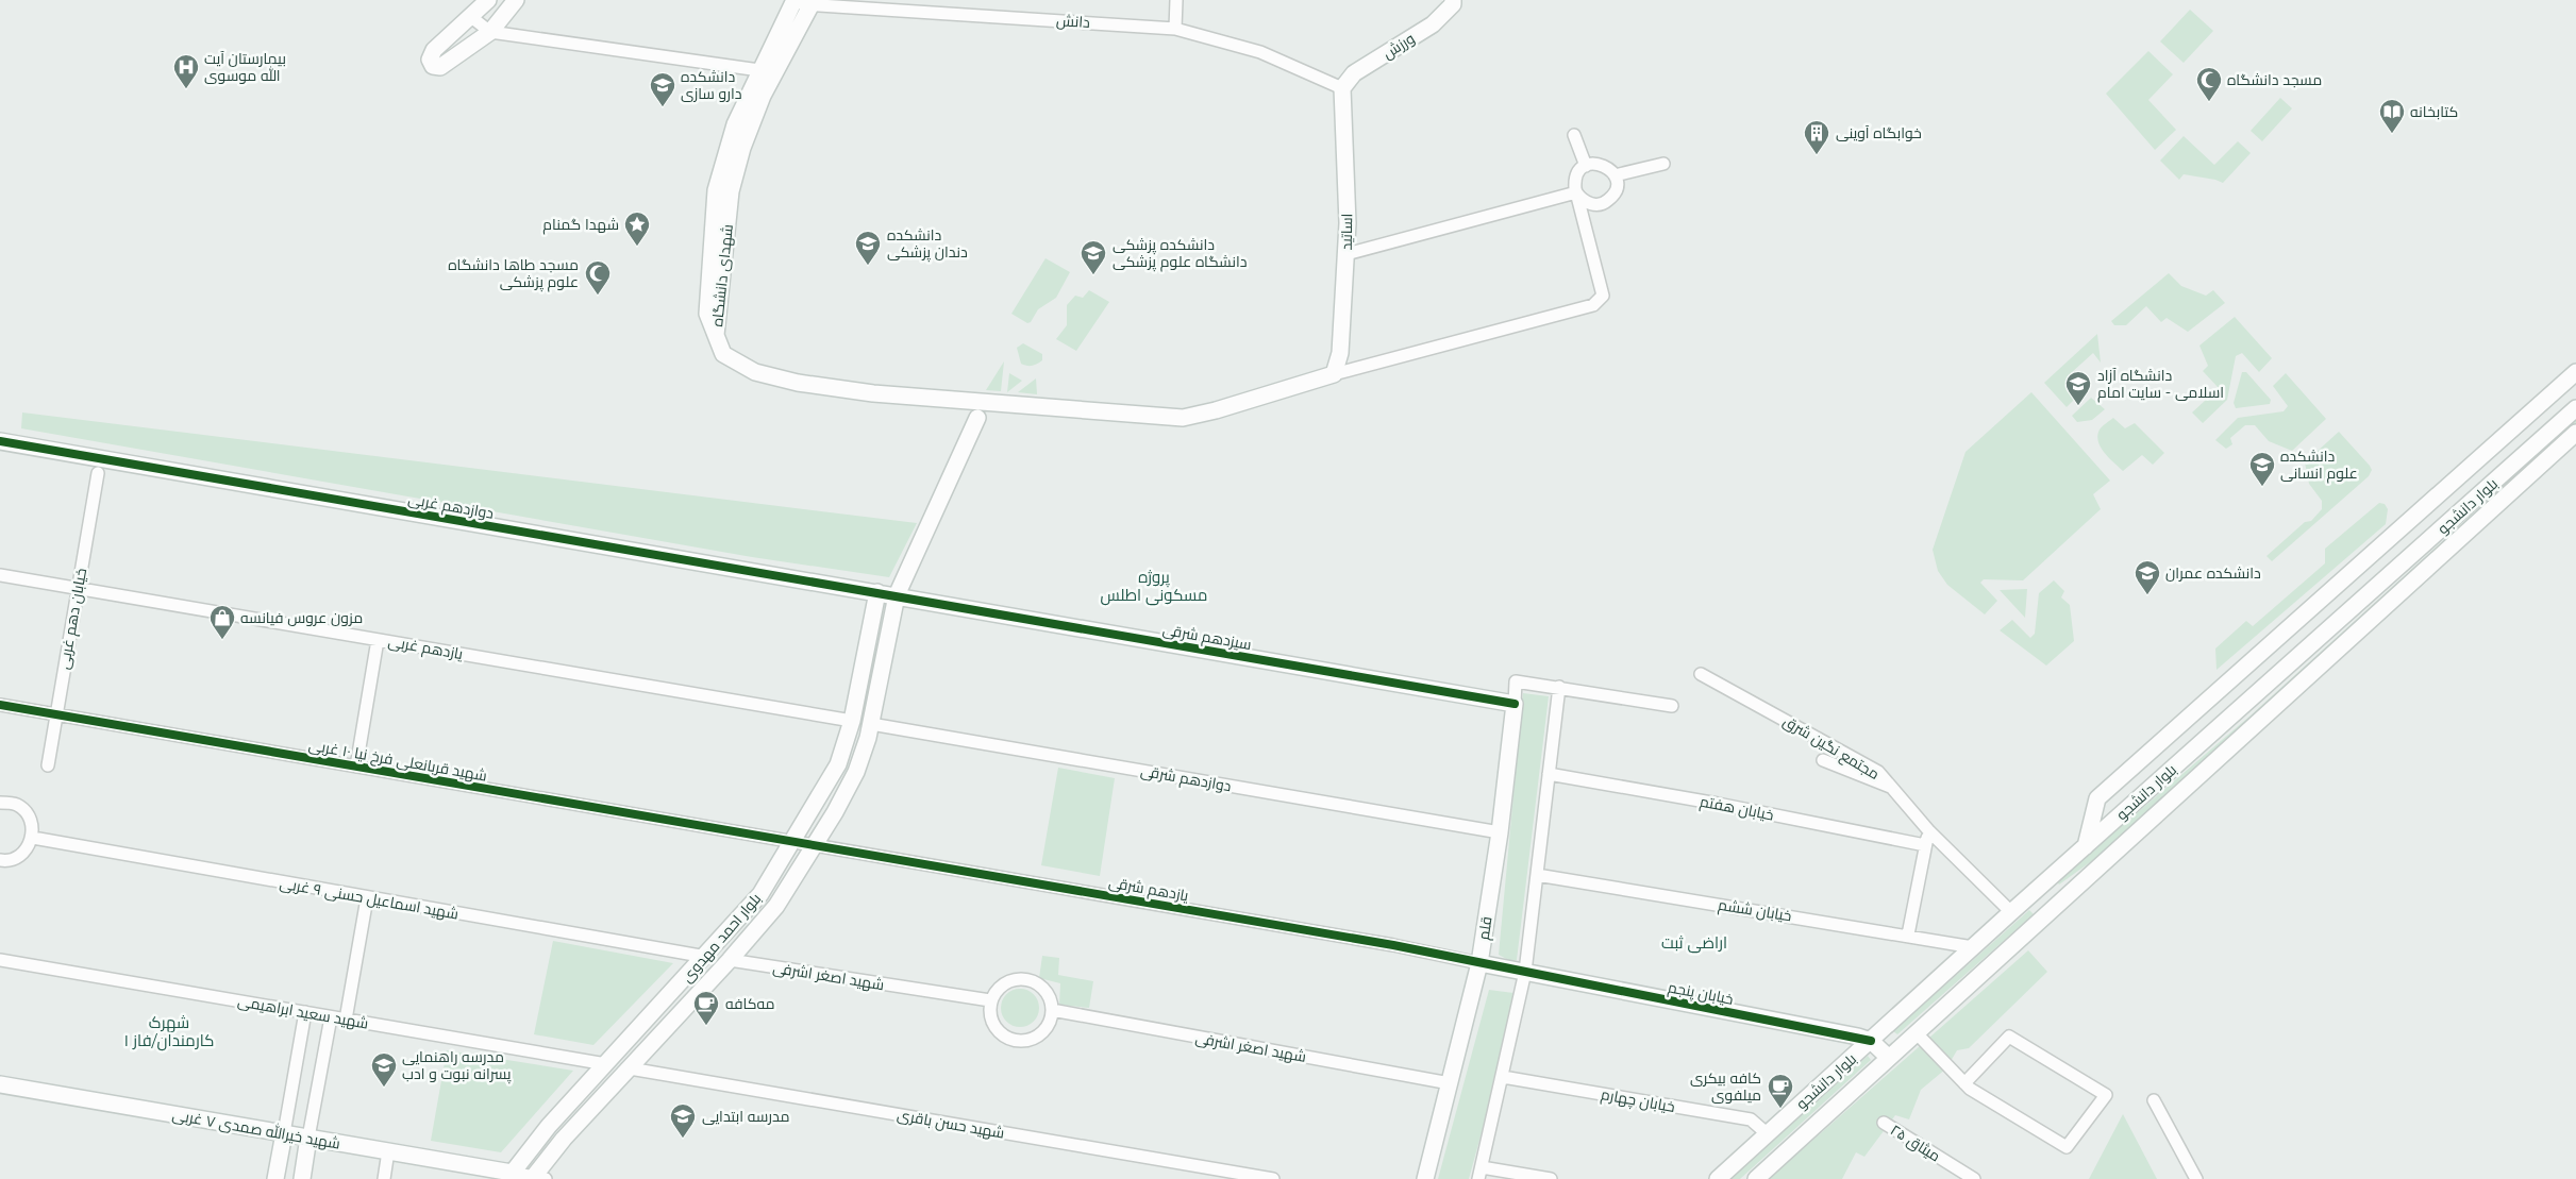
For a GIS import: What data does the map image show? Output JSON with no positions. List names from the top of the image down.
{
  "streets": {
    "street": [
      "دانش",
      "ورزش",
      "اساتید",
      "شهدای دانشگاه",
      "دوازدهم غربی",
      "بلوار دانشجو",
      "خیابان دهم غربی",
      "سیزدهم شرقی",
      "یازدهم غربی",
      "مجتمع نگین شرق",
      "شهید قربانعلی فرخ نیا ۱۰ غربی",
      "دوازدهم شرقی",
      "خیابان هفتم",
      "یازدهم شرقی",
      "شهید اسماعیل حسنی ۹ غربی",
      "خیابان ششم",
      "قلم",
      "بلوار احمد مهدوی",
      "شهید اصغر اشرفی",
      "خیابان پنجم",
      "شهید سعید ابراهیمی",
      "خیابان چهارم",
      "شهید حسن باقری",
      "شهید خیرالله صمدی ۷ غربی",
      "میثاق ۲۵"
    ]
  },
  "crossings": [
    ["دانش", "ورزش"],
    ["دانش", "اساتید"],
    ["دانش", "شهدای دانشگاه"],
    ["ورزش", "اساتید"],
    ["اساتید", "شهدای دانشگاه"],
    ["دوازدهم غربی", "سیزدهم شرقی"],
    ["دوازدهم غربی", "بلوار احمد مهدوی"],
    ["بلوار دانشجو", "مجتمع نگین شرق"],
    ["بلوار دانشجو", "خیابان ششم"],
    ["بلوار دانشجو", "خیابان پنجم"],
    ["بلوار دانشجو", "خیابان چهارم"],
    ["خیابان دهم غربی", "یازدهم غربی"],
    ["خیابان دهم غربی", "شهید قربانعلی فرخ نیا ۱۰ غربی"],
    ["سیزدهم شرقی", "قلم"],
    ["سیزدهم شرقی", "بلوار احمد مهدوی"],
    ["یازدهم غربی", "بلوار احمد مهدوی"],
    ["شهید قربانعلی فرخ نیا ۱۰ غربی", "یازدهم شرقی"],
    ["شهید قربانعلی فرخ نیا ۱۰ غربی", "بلوار احمد مهدوی"],
    ["دوازدهم شرقی", "قلم"],
    ["دوازدهم شرقی", "بلوار احمد مهدوی"],
    ["یازدهم شرقی", "قلم"],
    ["یازدهم شرقی", "بلوار احمد مهدوی"],
    ["یازدهم شرقی", "خیابان پنجم"],
    ["شهید اسماعیل حسنی ۹ غربی", "بلوار احمد مهدوی"],
    ["قلم", "شهید اصغر اشرفی"],
    ["قلم", "خیابان پنجم"],
    ["بلوار احمد مهدوی", "شهید اصغر اشرفی"],
    ["بلوار احمد مهدوی", "شهید سعید ابراهیمی"],
    ["بلوار احمد مهدوی", "شهید حسن باقری"],
    ["بلوار احمد مهدوی", "شهید خیرالله صمدی ۷ غربی"]
  ],
  "districts": ["پروژه مسکونی اطلس", "اراضی ثبت", "شهرک کارمندان/فاز ۱"],
  "places": {
    "hospital": ["بیمارستان آیت الله موسوی"],
    "mosque": ["مسجد دانشگاه", "مسجد طاها دانشگاه علوم پزشکی"],
    "school or university": [
      "دانشکده دارو سازی",
      "دانشکده دندان پزشکی",
      "دانشکده پزشکی دانشگاه علوم پزشکی",
      "دانشگاه آزاد اسلامی - سایت امام",
      "دانشکده علوم انسانی",
      "دانشکده عمران",
      "مدرسه راهنمایی پسرانه نبوت و ادب",
      "مدرسه ابتدایی"
    ],
    "library": ["کتابخانه"],
    "building": ["خوابگاه آوینی"],
    "place": ["شهدا گمنام"],
    "shop": ["مزون عروس فیانسه"],
    "cafe": ["مه‌کافه", "کافه بیکری میلفوی"]
  }
}
